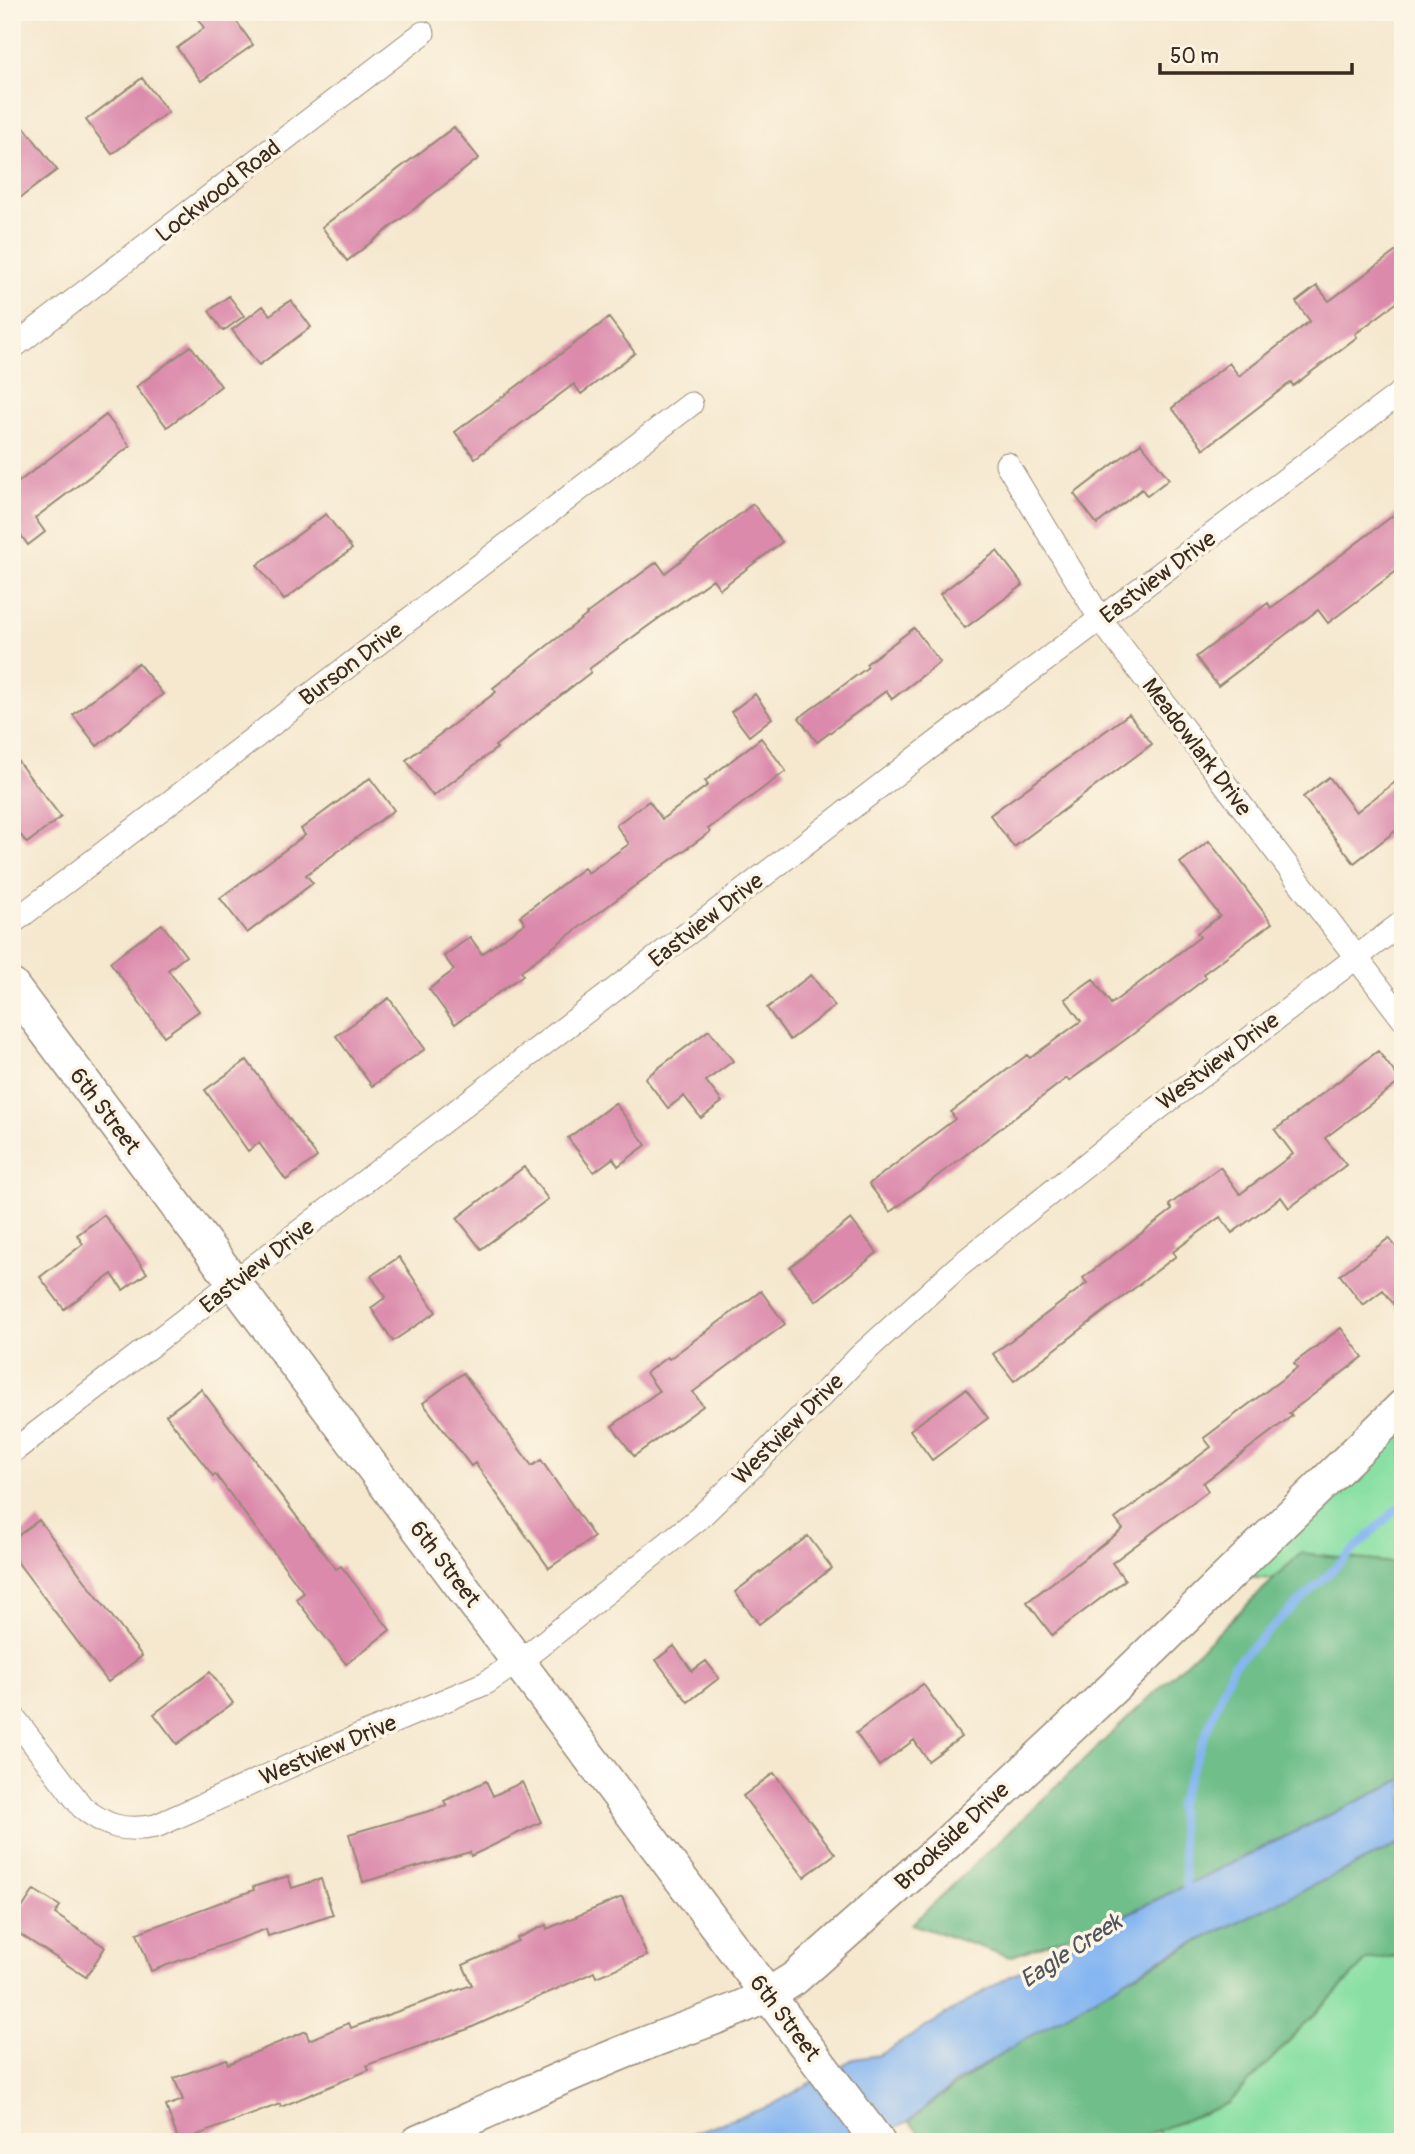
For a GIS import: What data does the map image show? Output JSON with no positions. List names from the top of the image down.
{
  "streets": {
    "street": [
      "Lockwood Road",
      "Eastview Drive",
      "Burson Drive",
      "Meadowlark Drive",
      "Westview Drive",
      "6th Street",
      "Brookside Drive"
    ]
  },
  "crossings": [
    ["Eastview Drive", "Meadowlark Drive"],
    ["Eastview Drive", "6th Street"],
    ["Meadowlark Drive", "Westview Drive"],
    ["Westview Drive", "6th Street"],
    ["6th Street", "Brookside Drive"]
  ],
  "water": ["Eagle Creek"],
  "scale_bar": "50 m"
}
